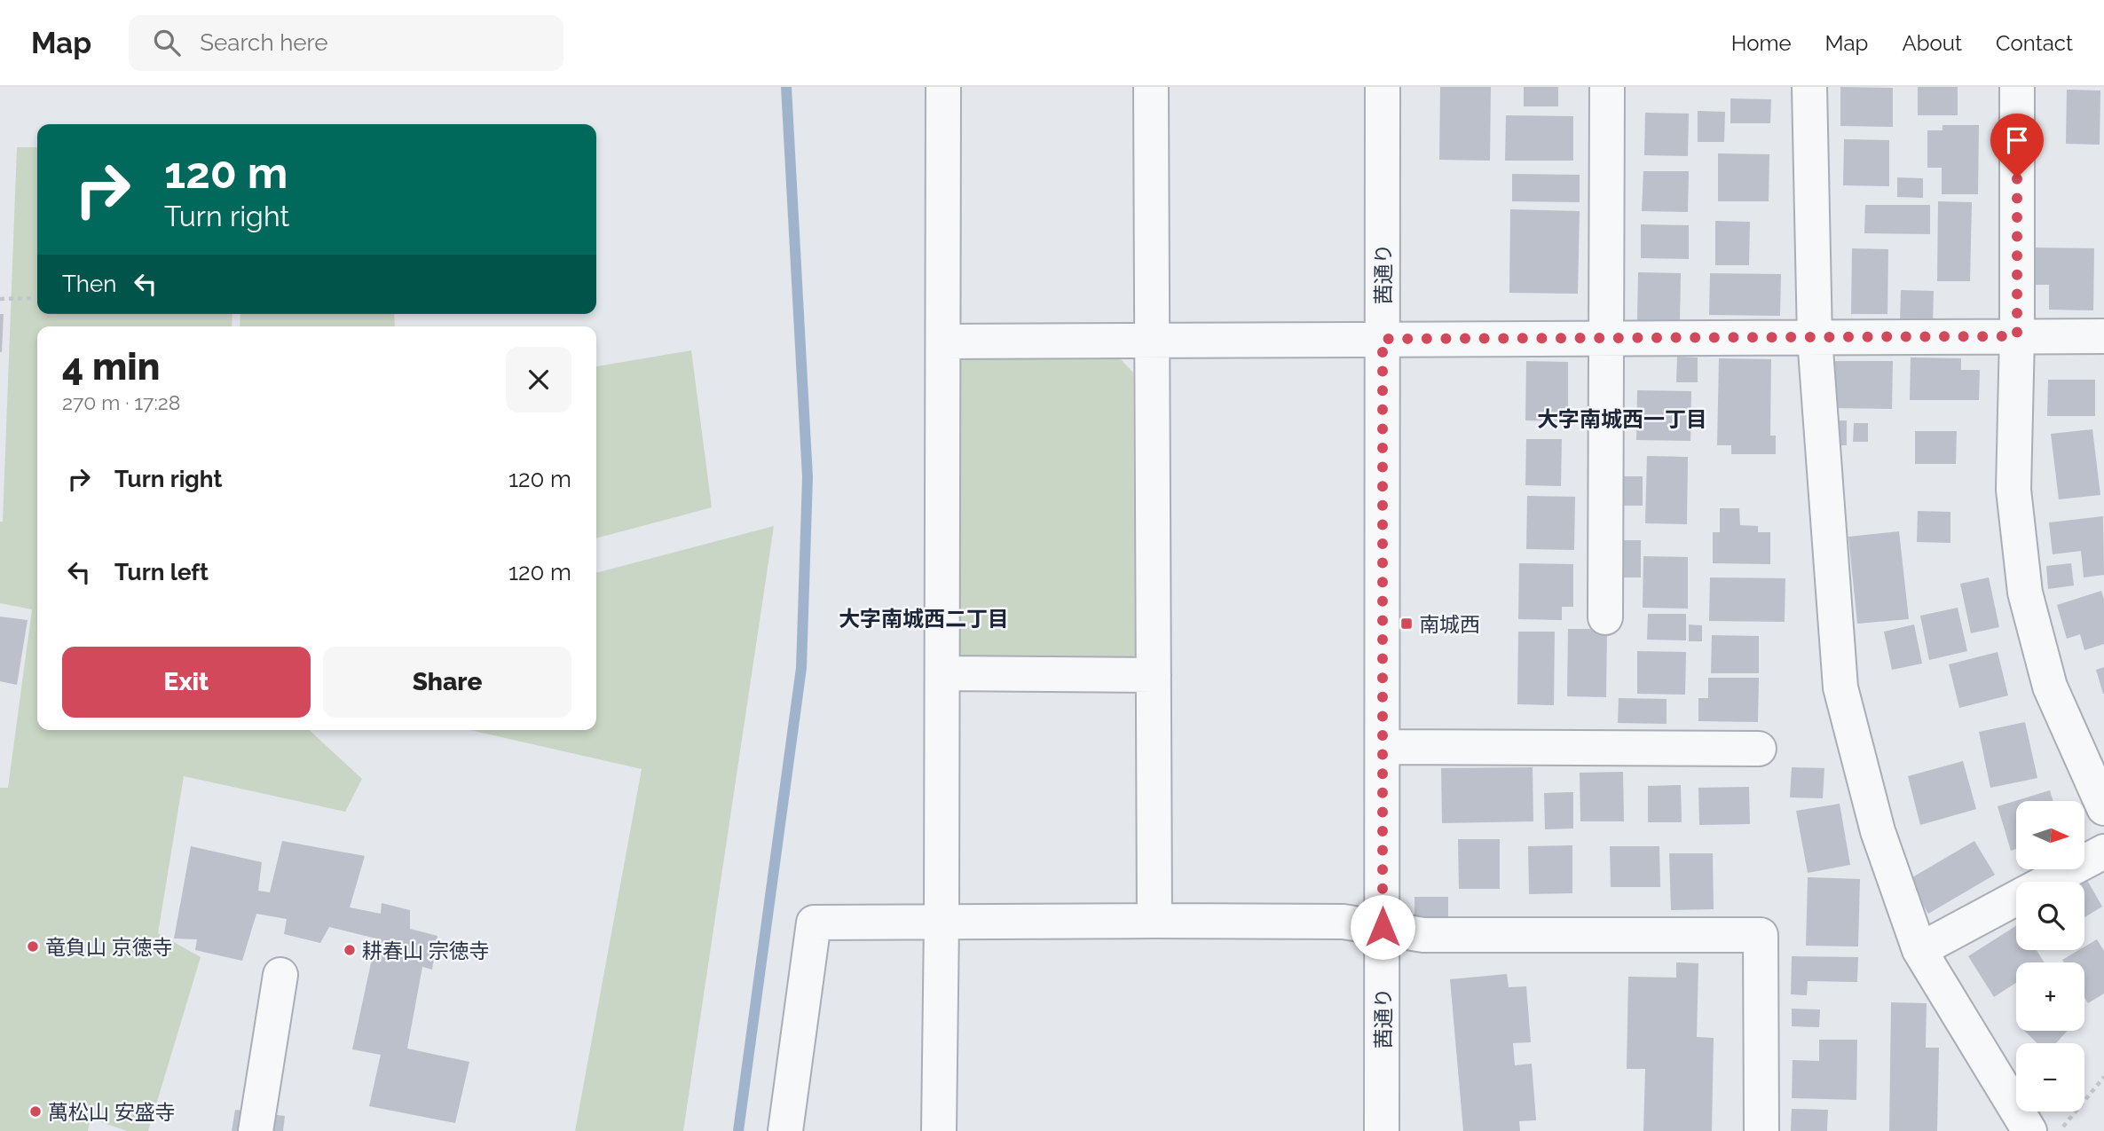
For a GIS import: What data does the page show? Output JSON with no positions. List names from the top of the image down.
{
  "streets": {
    "street": ["茜通り"]
  },
  "districts": ["大字南城西一丁目", "大字南城西二丁目"],
  "places": {
    "transit": ["南城西"],
    "other": ["竜負山 京徳寺", "耕春山 宗徳寺", "萬松山 安盛寺"]
  },
  "north": "right",
  "page": {
    "header": "Map",
    "search": "Search here",
    "nav": [
      "Home",
      "Map",
      "About",
      "Contact"
    ],
    "turn": ["120 m", "Turn right"],
    "then": "Then",
    "heading": ["4 min", "270 m · 17:28"],
    "list": [
      {
        "name": "Turn right",
        "value": "120 m"
      },
      {
        "name": "Turn left",
        "value": "120 m"
      }
    ],
    "buttons": ["Exit", "Share"],
    "map_buttons": ["+", "−"]
  }
}
